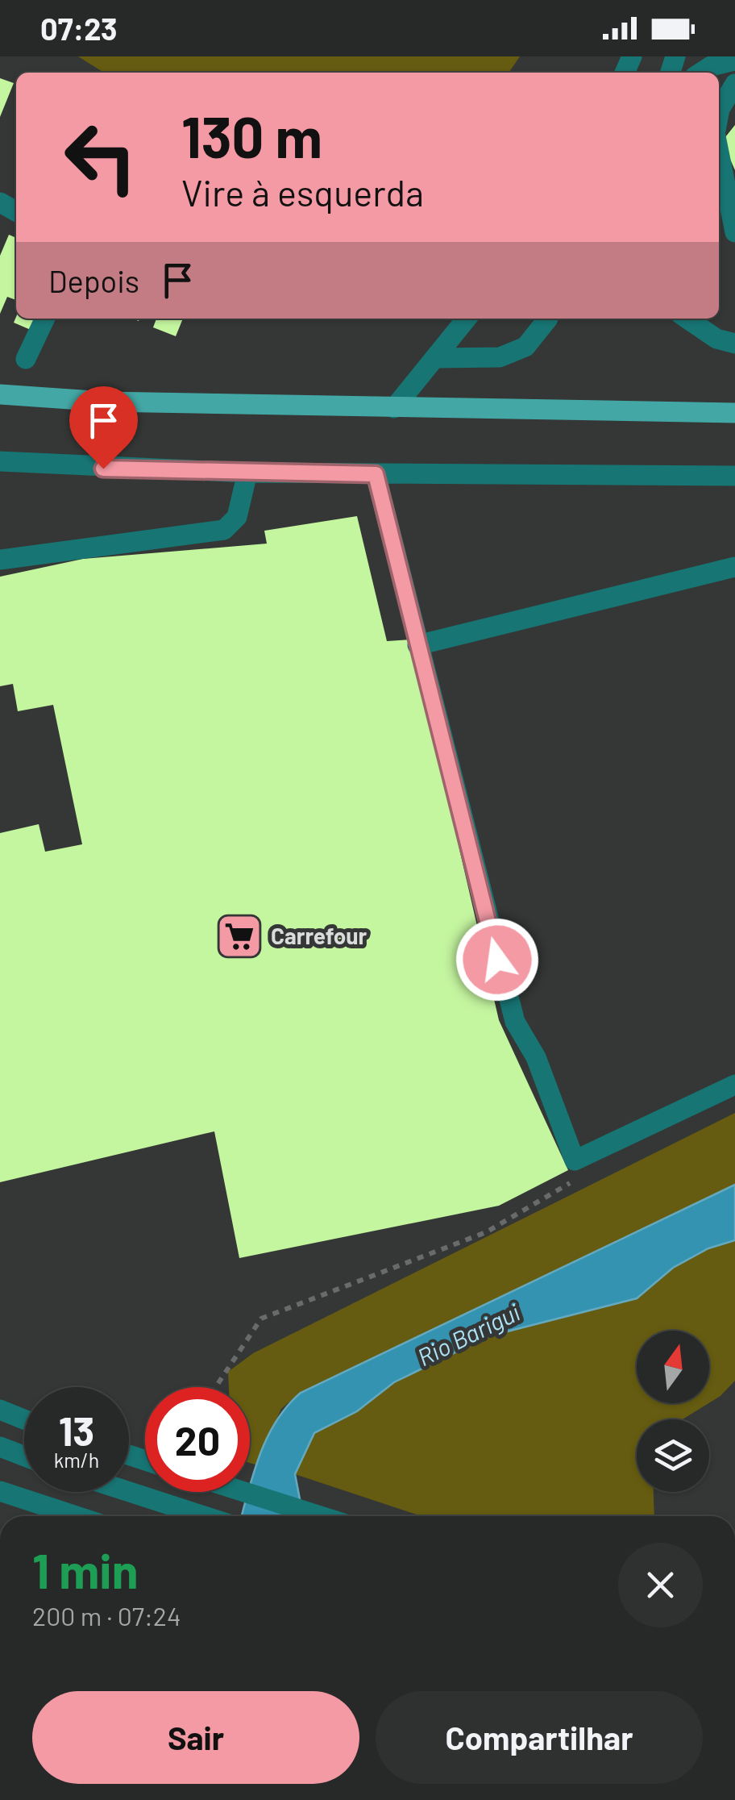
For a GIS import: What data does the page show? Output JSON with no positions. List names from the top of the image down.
{
  "water": ["Rio Barigui"],
  "places": {
    "supermarket": ["Carrefour"]
  },
  "north": "top",
  "page": {
    "status": "07:23",
    "turn": ["130 m", "Vire à esquerda"],
    "then": "Depois",
    "speed": "13 km/h",
    "limit": "20",
    "heading": ["1 min", "200 m · 07:24"],
    "buttons": ["Sair", "Compartilhar"]
  }
}
